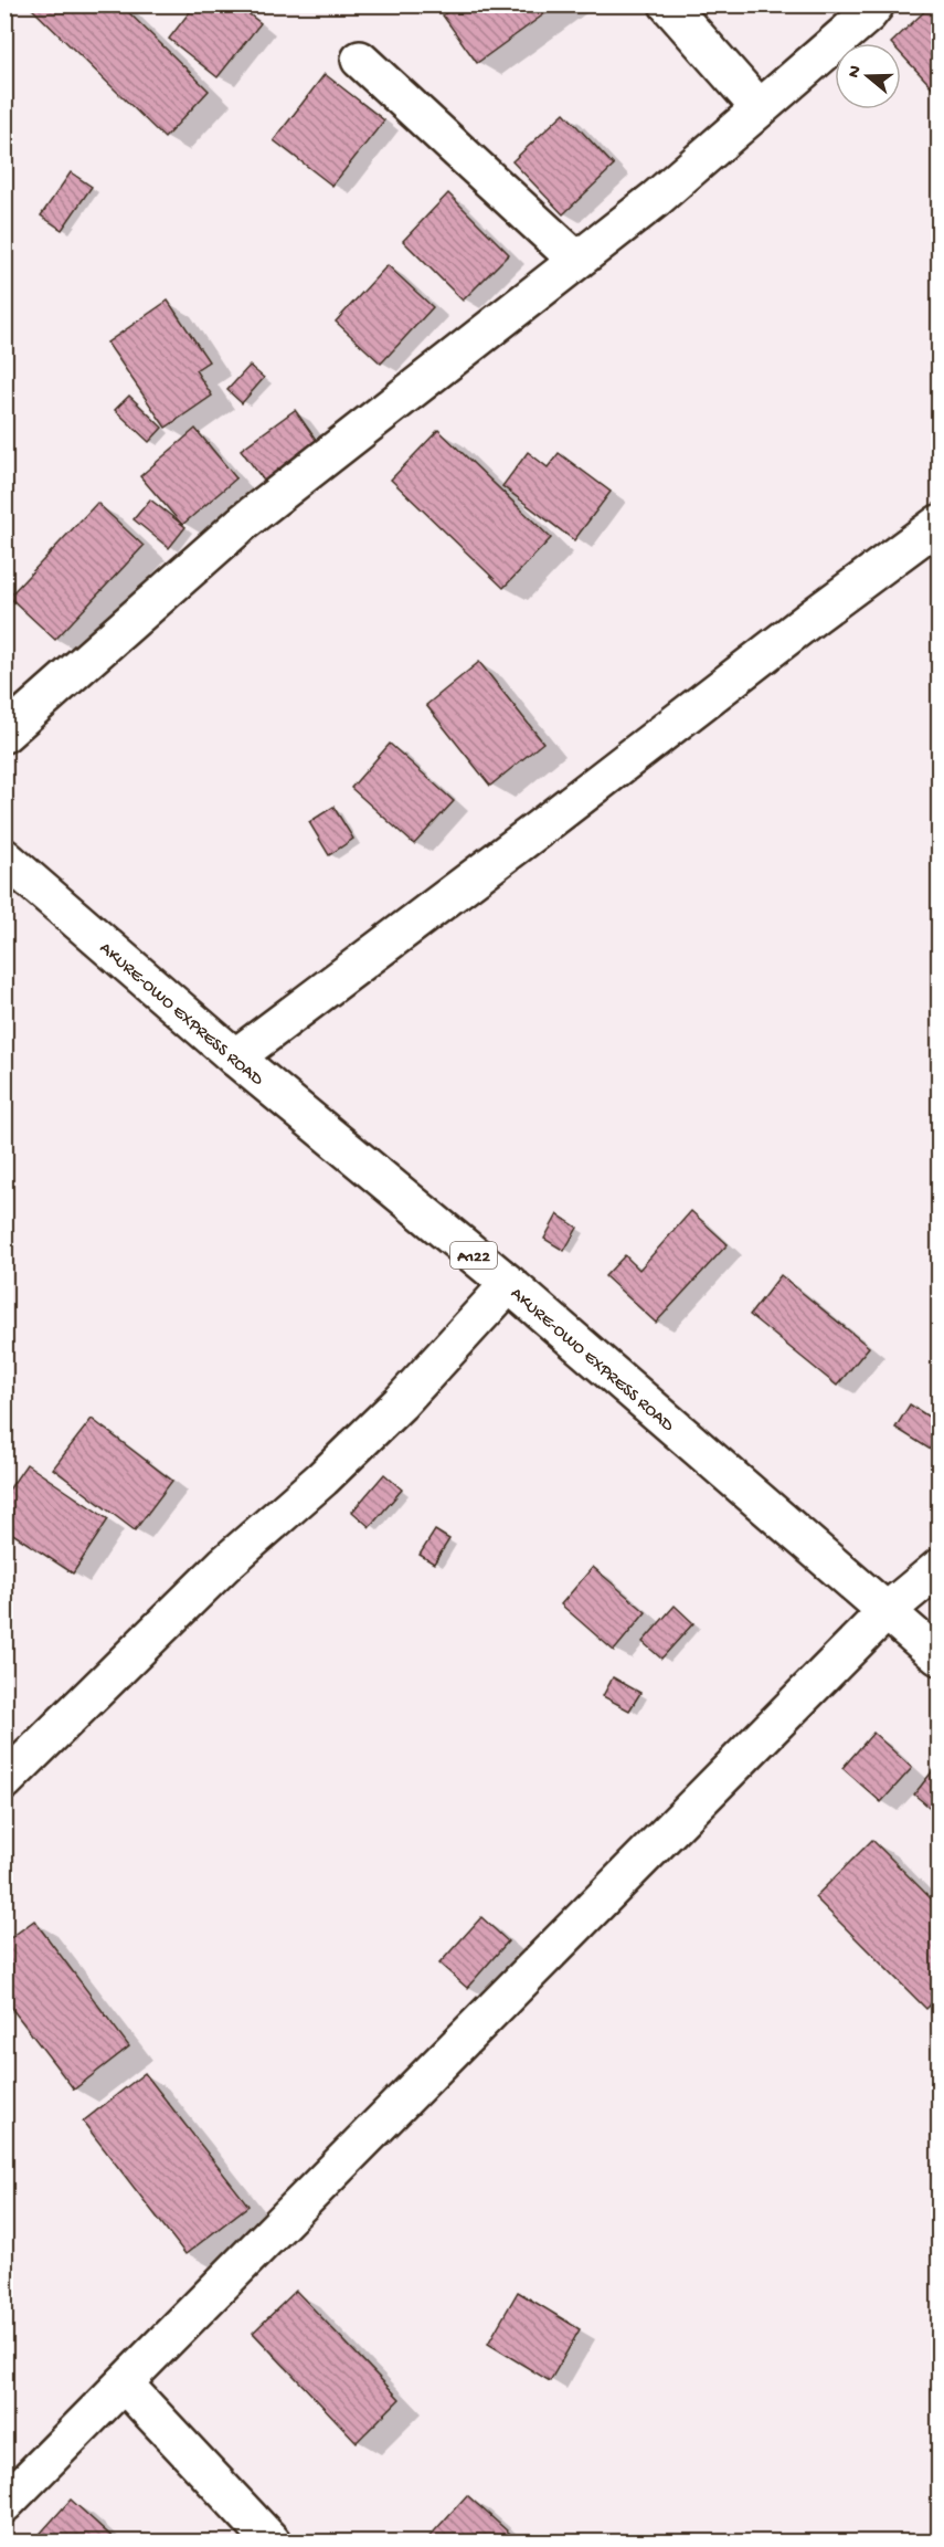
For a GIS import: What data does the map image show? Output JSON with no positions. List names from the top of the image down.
{
  "streets": {
    "main road": ["AKURE-OWO EXPRESS ROAD", "A122"]
  },
  "north": "left"
}
